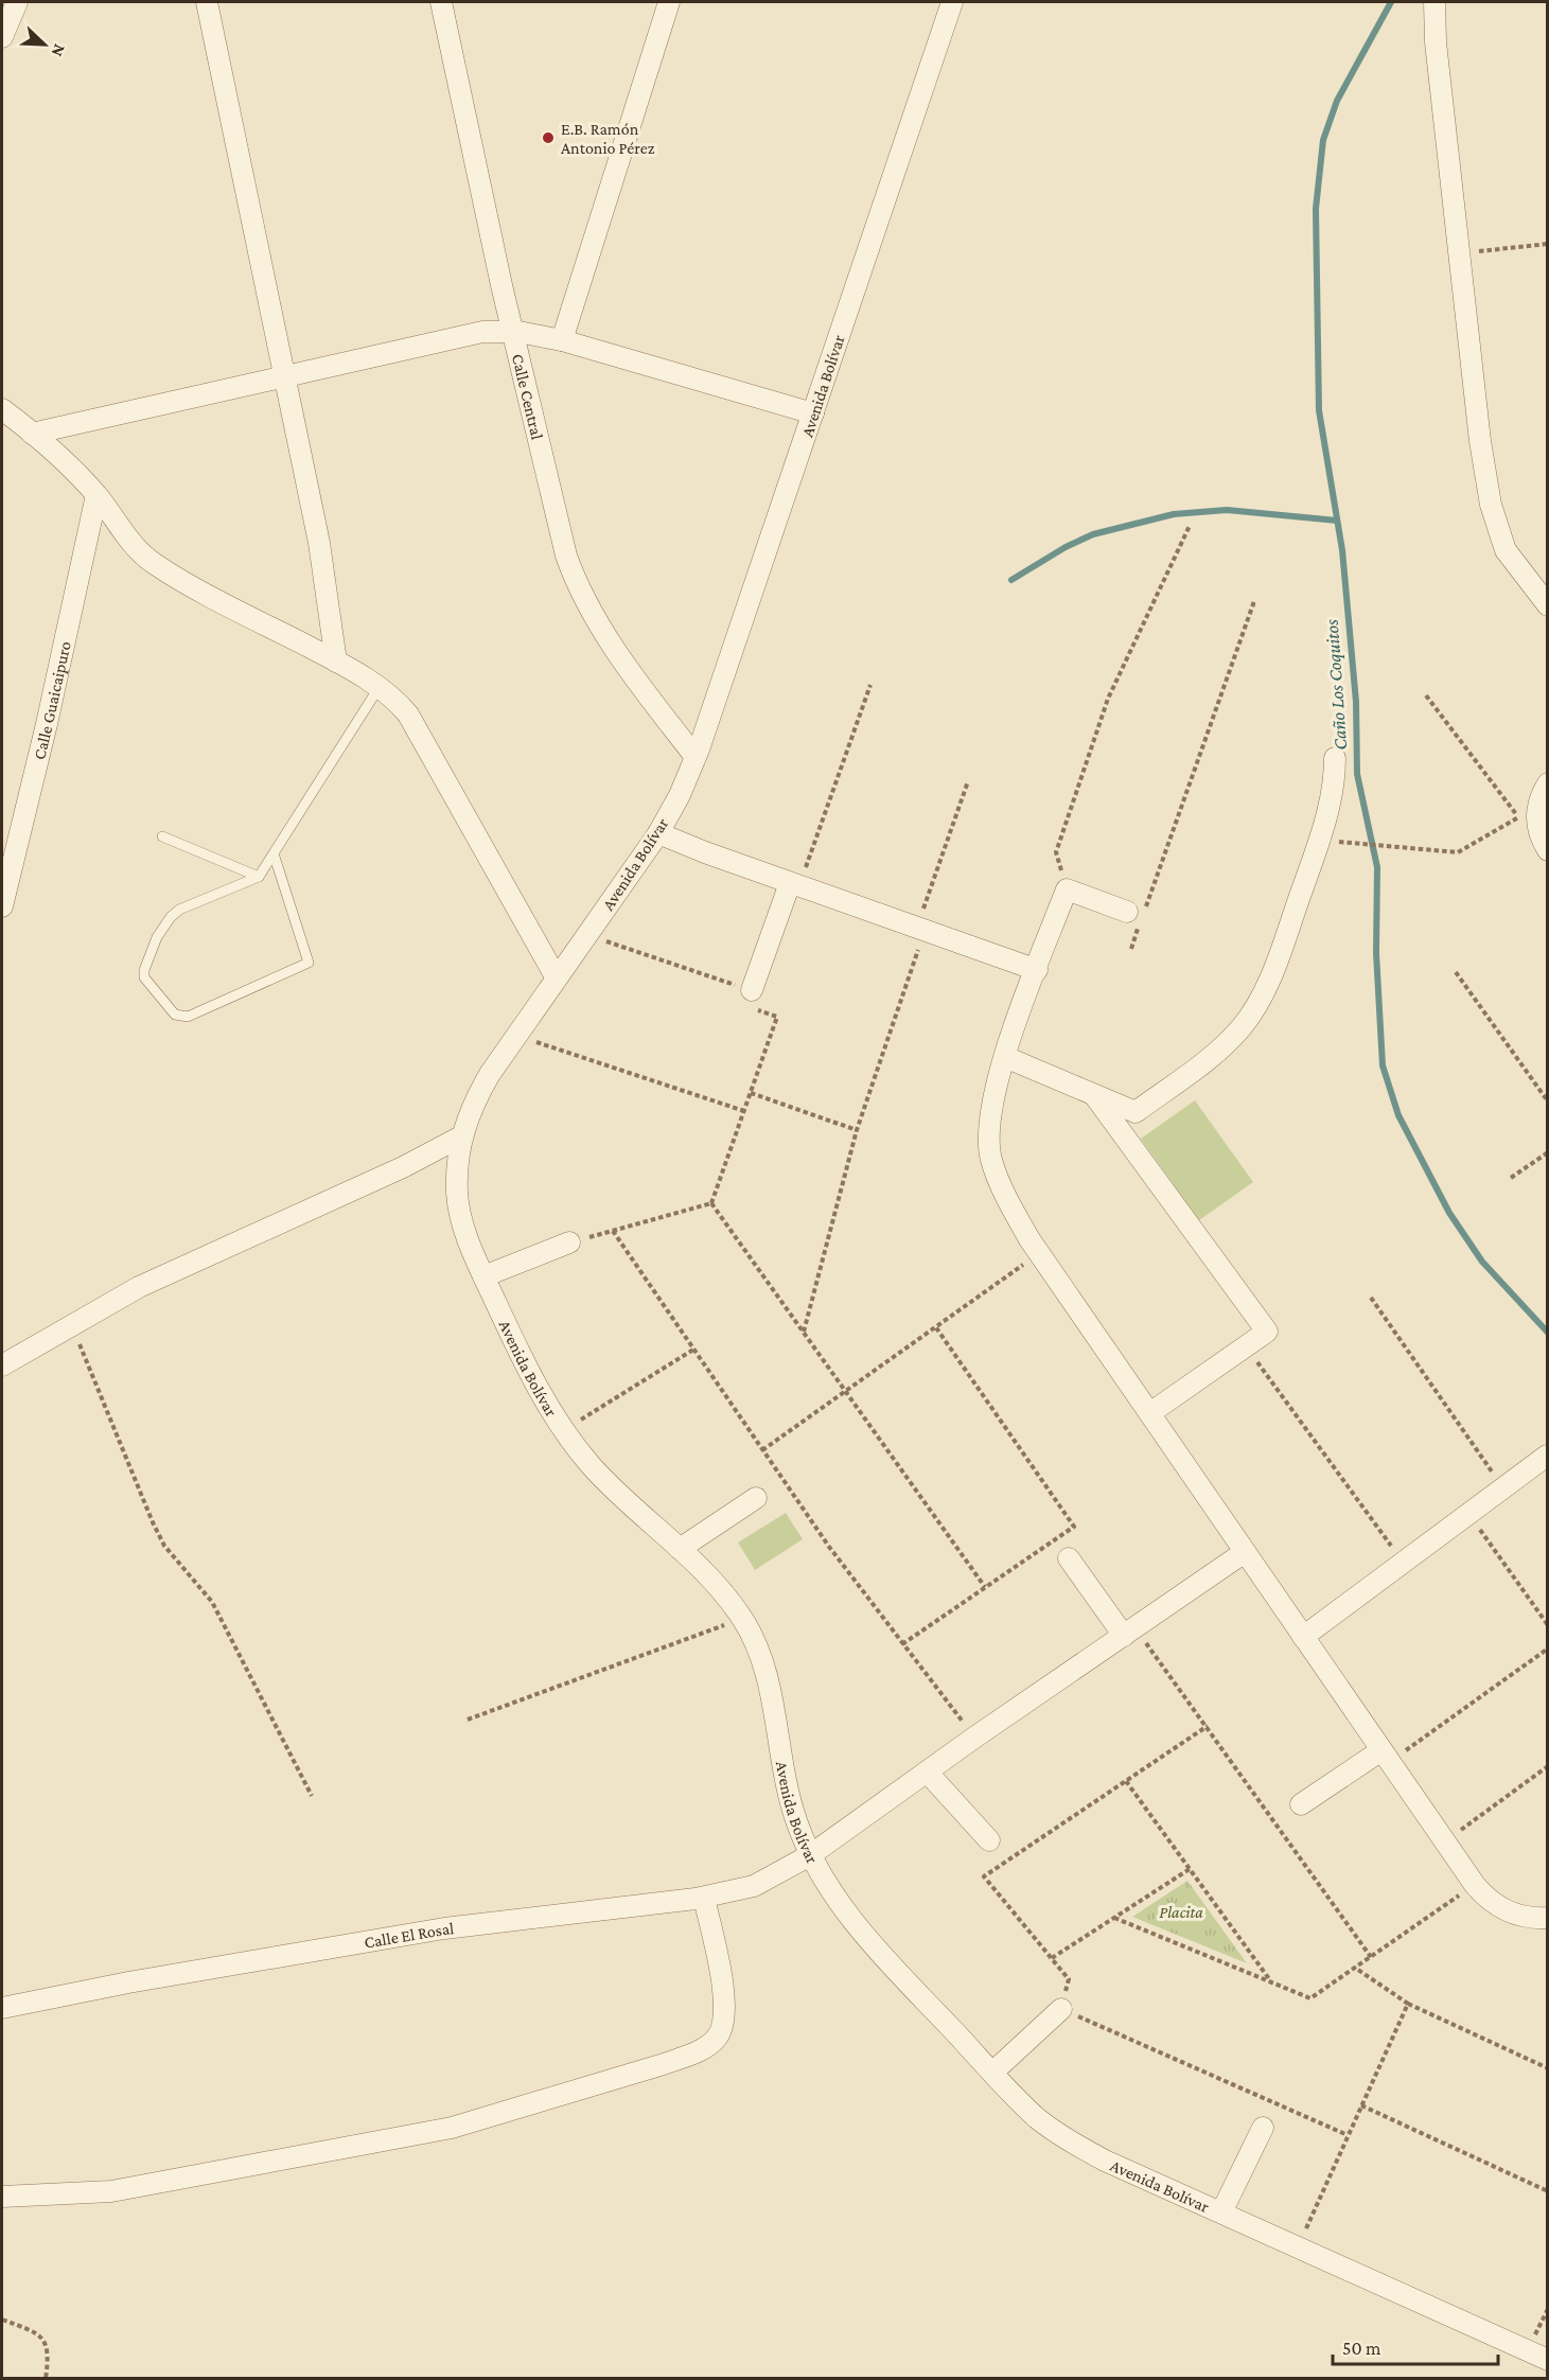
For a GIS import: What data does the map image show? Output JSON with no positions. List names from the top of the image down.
{
  "streets": {
    "street": [
      "Avenida Bolívar",
      "Calle Central",
      "Calle Guaicaipuro",
      "Calle El Rosal"
    ]
  },
  "crossings": [
    ["Avenida Bolívar", "Calle Central"],
    ["Avenida Bolívar", "Calle El Rosal"]
  ],
  "water": ["Caño Los Coquitos"],
  "parks": ["Placita"],
  "places": ["E.B. Ramón Antonio Pérez"],
  "scale_bar": "50 m",
  "north": "bottom right"
}
